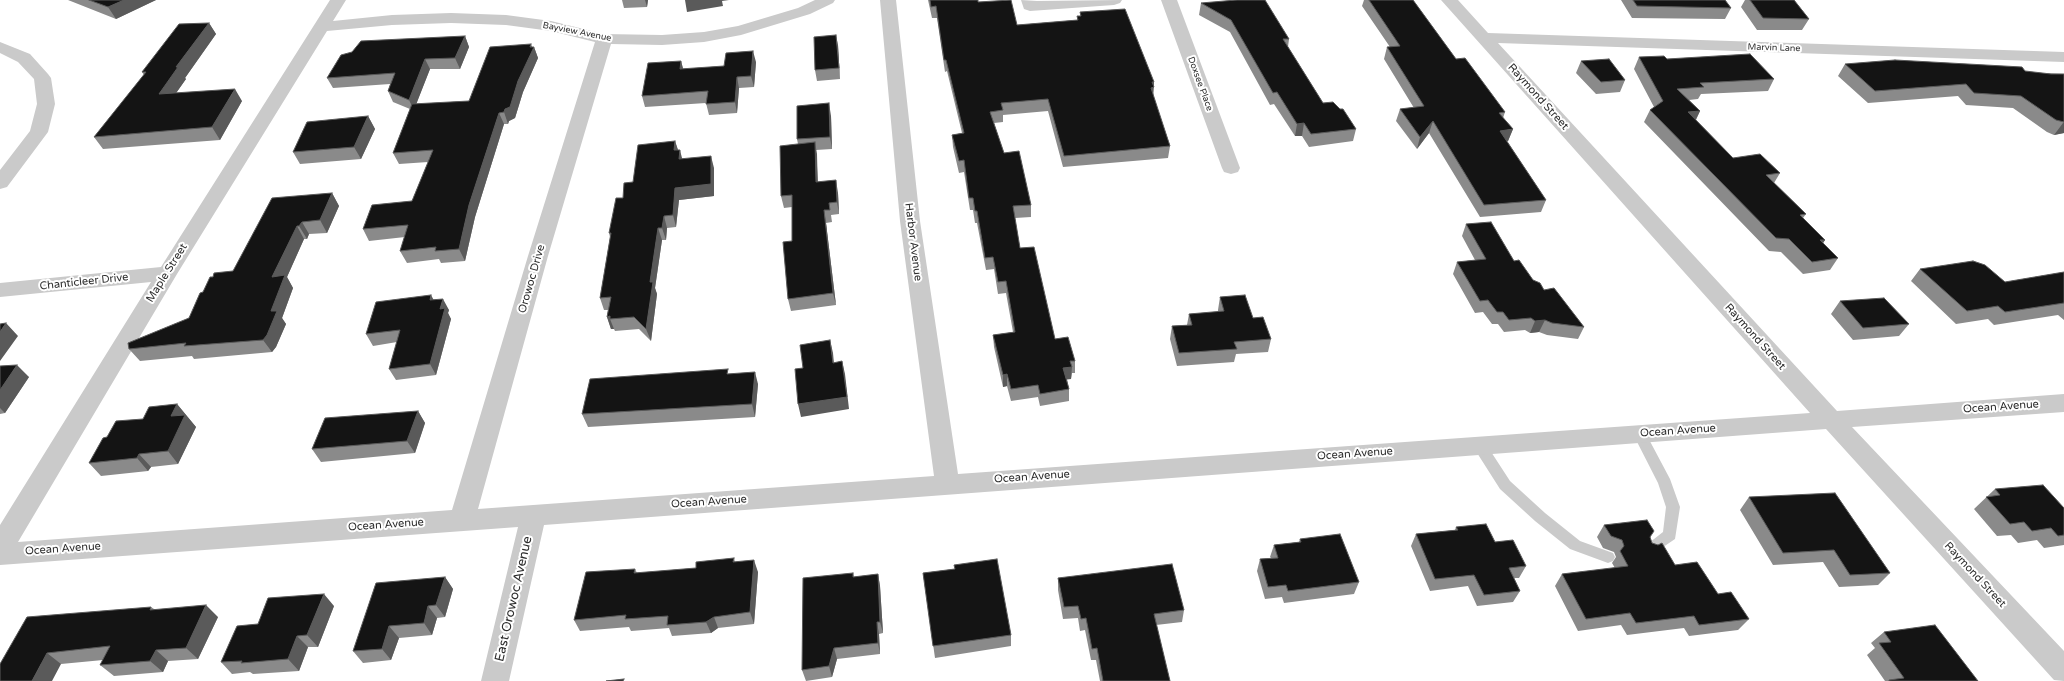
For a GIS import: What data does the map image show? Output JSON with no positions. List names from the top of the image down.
{
  "streets": {
    "street": [
      "Bayview Avenue",
      "Marvin Lane",
      "Doxsee Place",
      "Raymond Street",
      "Harbor Avenue",
      "Maple Street",
      "Orowoc Drive",
      "Chanticleer Drive",
      "Ocean Avenue",
      "East Orowoc Avenue"
    ]
  },
  "crossings": [
    ["Bayview Avenue", "Maple Street"],
    ["Bayview Avenue", "Orowoc Drive"],
    ["Marvin Lane", "Raymond Street"],
    ["Raymond Street", "Ocean Avenue"],
    ["Harbor Avenue", "Ocean Avenue"],
    ["Maple Street", "Chanticleer Drive"],
    ["Orowoc Drive", "Ocean Avenue"],
    ["Ocean Avenue", "East Orowoc Avenue"]
  ]
}
